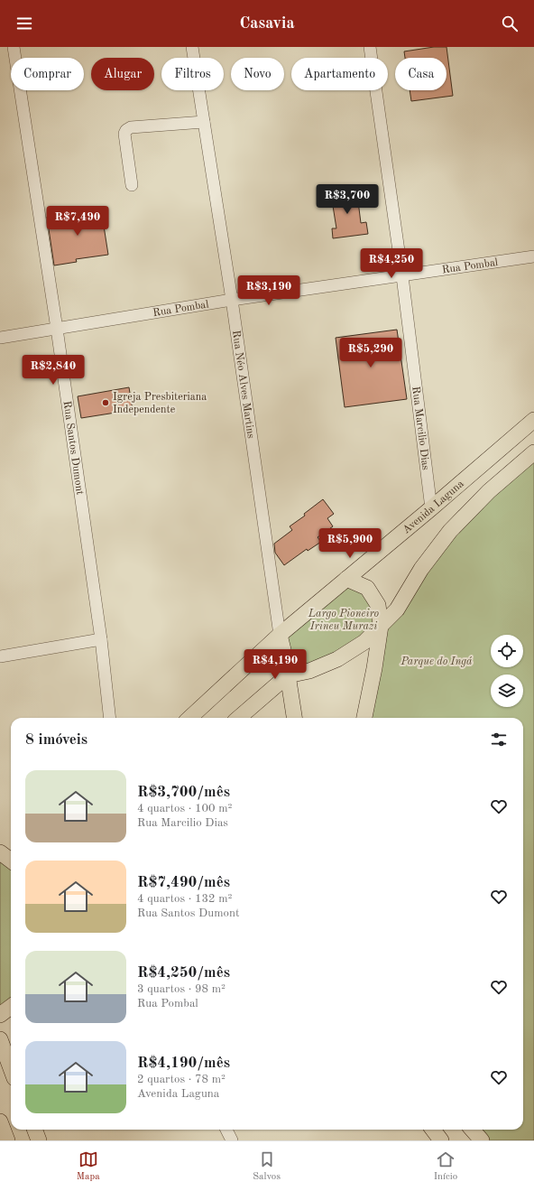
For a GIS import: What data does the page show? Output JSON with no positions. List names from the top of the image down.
{
  "streets": {
    "main road": ["Rua Néo Alves Martins", "Avenida Laguna"],
    "street": ["Rua Pombal", "Rua Marcilio Dias", "Rua Santos Dumont"]
  },
  "crossings": [
    ["Rua Pombal", "Rua Néo Alves Martins"],
    ["Rua Pombal", "Rua Marcilio Dias"],
    ["Rua Pombal", "Rua Santos Dumont"],
    ["Rua Néo Alves Martins", "Avenida Laguna"],
    ["Rua Marcilio Dias", "Avenida Laguna"]
  ],
  "parks": ["Largo Pioneiro Irineu Murazi", "Parque do Ingá"],
  "places": ["Igreja Presbiteriana Independente"],
  "page": {
    "header": "Casavia",
    "chip": [
      "Comprar",
      "Alugar",
      "Filtros",
      "Novo",
      "Apartamento",
      "Casa"
    ],
    "price": [
      "R$3,700",
      "R$7,490",
      "R$4,250",
      "R$3,190",
      "R$5,290",
      "R$2,840",
      "R$5,900",
      "R$4,190"
    ],
    "heading": "8 imóveis",
    "list": [
      {
        "name": "R$3,700/mês",
        "note": "4 quartos · 100 m² · Rua Marcilio Dias"
      },
      {
        "name": "R$7,490/mês",
        "note": "4 quartos · 132 m² · Rua Santos Dumont"
      },
      {
        "name": "R$4,250/mês",
        "note": "3 quartos · 98 m² · Rua Pombal"
      },
      {
        "name": "R$4,190/mês",
        "note": "2 quartos · 78 m² · Avenida Laguna"
      }
    ],
    "tabs": ["Mapa", "Salvos", "Início"]
  }
}
